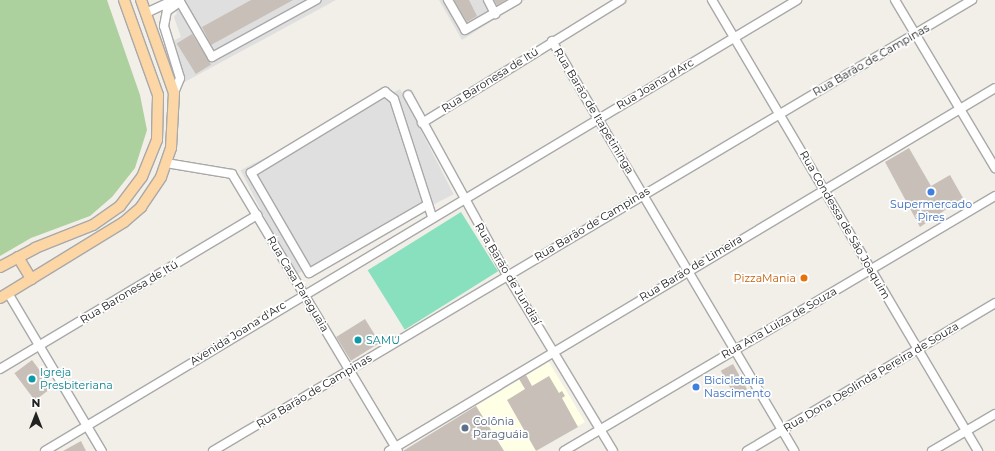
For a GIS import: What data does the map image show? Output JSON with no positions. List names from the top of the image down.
{
  "streets": {
    "street": [
      "Rua Barão de Campinas",
      "Rua Baronesa de Itú",
      "Rua Joana d'Arc",
      "Rua Barão de Itapetininga",
      "Rua Condessa de São Joaquim",
      "Rua Barão de Limeira",
      "Rua Barão de Jundiaí",
      "Rua Casa Paraguaia",
      "Rua Ana Luiza de Souza",
      "Avenida Joana d'Arc",
      "Rua Dona Deolinda Pereira de Souza"
    ]
  },
  "crossings": [
    ["Rua Barão de Campinas", "Rua Barão de Itapetininga"],
    ["Rua Barão de Campinas", "Rua Condessa de São Joaquim"],
    ["Rua Barão de Campinas", "Rua Barão de Jundiaí"],
    ["Rua Barão de Campinas", "Rua Casa Paraguaia"],
    ["Rua Baronesa de Itú", "Rua Barão de Itapetininga"],
    ["Rua Baronesa de Itú", "Rua Barão de Jundiaí"],
    ["Rua Baronesa de Itú", "Rua Casa Paraguaia"],
    ["Rua Joana d'Arc", "Rua Barão de Itapetininga"],
    ["Rua Joana d'Arc", "Rua Condessa de São Joaquim"],
    ["Rua Joana d'Arc", "Rua Barão de Jundiaí"],
    ["Rua Joana d'Arc", "Avenida Joana d'Arc"],
    ["Rua Barão de Itapetininga", "Rua Barão de Limeira"],
    ["Rua Barão de Itapetininga", "Rua Ana Luiza de Souza"],
    ["Rua Barão de Itapetininga", "Rua Dona Deolinda Pereira de Souza"],
    ["Rua Condessa de São Joaquim", "Rua Barão de Limeira"],
    ["Rua Condessa de São Joaquim", "Rua Ana Luiza de Souza"],
    ["Rua Condessa de São Joaquim", "Rua Dona Deolinda Pereira de Souza"],
    ["Rua Barão de Limeira", "Rua Barão de Jundiaí"],
    ["Rua Barão de Limeira", "Rua Casa Paraguaia"],
    ["Rua Barão de Jundiaí", "Rua Ana Luiza de Souza"],
    ["Rua Casa Paraguaia", "Avenida Joana d'Arc"]
  ],
  "places": [
    "Supermercado Pires",
    "PizzaMania",
    "SAMU",
    "Igreja Presbiteriana",
    "Bicicletaria Nascimento",
    "Colônia Paraguáia"
  ],
  "north": "top"
}
